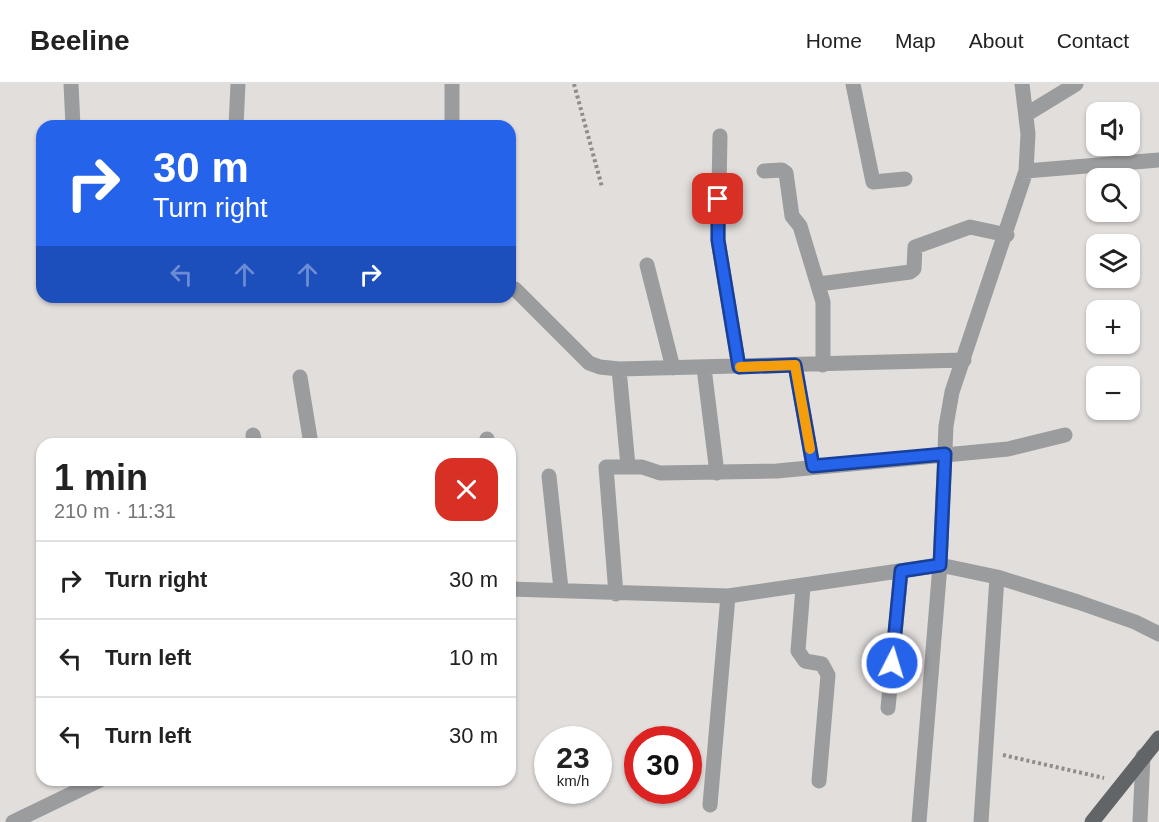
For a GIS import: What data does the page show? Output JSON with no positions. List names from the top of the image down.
{
  "page": {
    "header": "Beeline",
    "nav": [
      "Home",
      "Map",
      "About",
      "Contact"
    ],
    "map_buttons": ["+", "−"],
    "turn": ["30 m", "Turn right"],
    "heading": ["1 min", "210 m · 11:31"],
    "list": [
      {
        "name": "Turn right",
        "value": "30 m"
      },
      {
        "name": "Turn left",
        "value": "10 m"
      },
      {
        "name": "Turn left",
        "value": "30 m"
      }
    ],
    "speed": "23 km/h",
    "limit": "30"
  }
}
